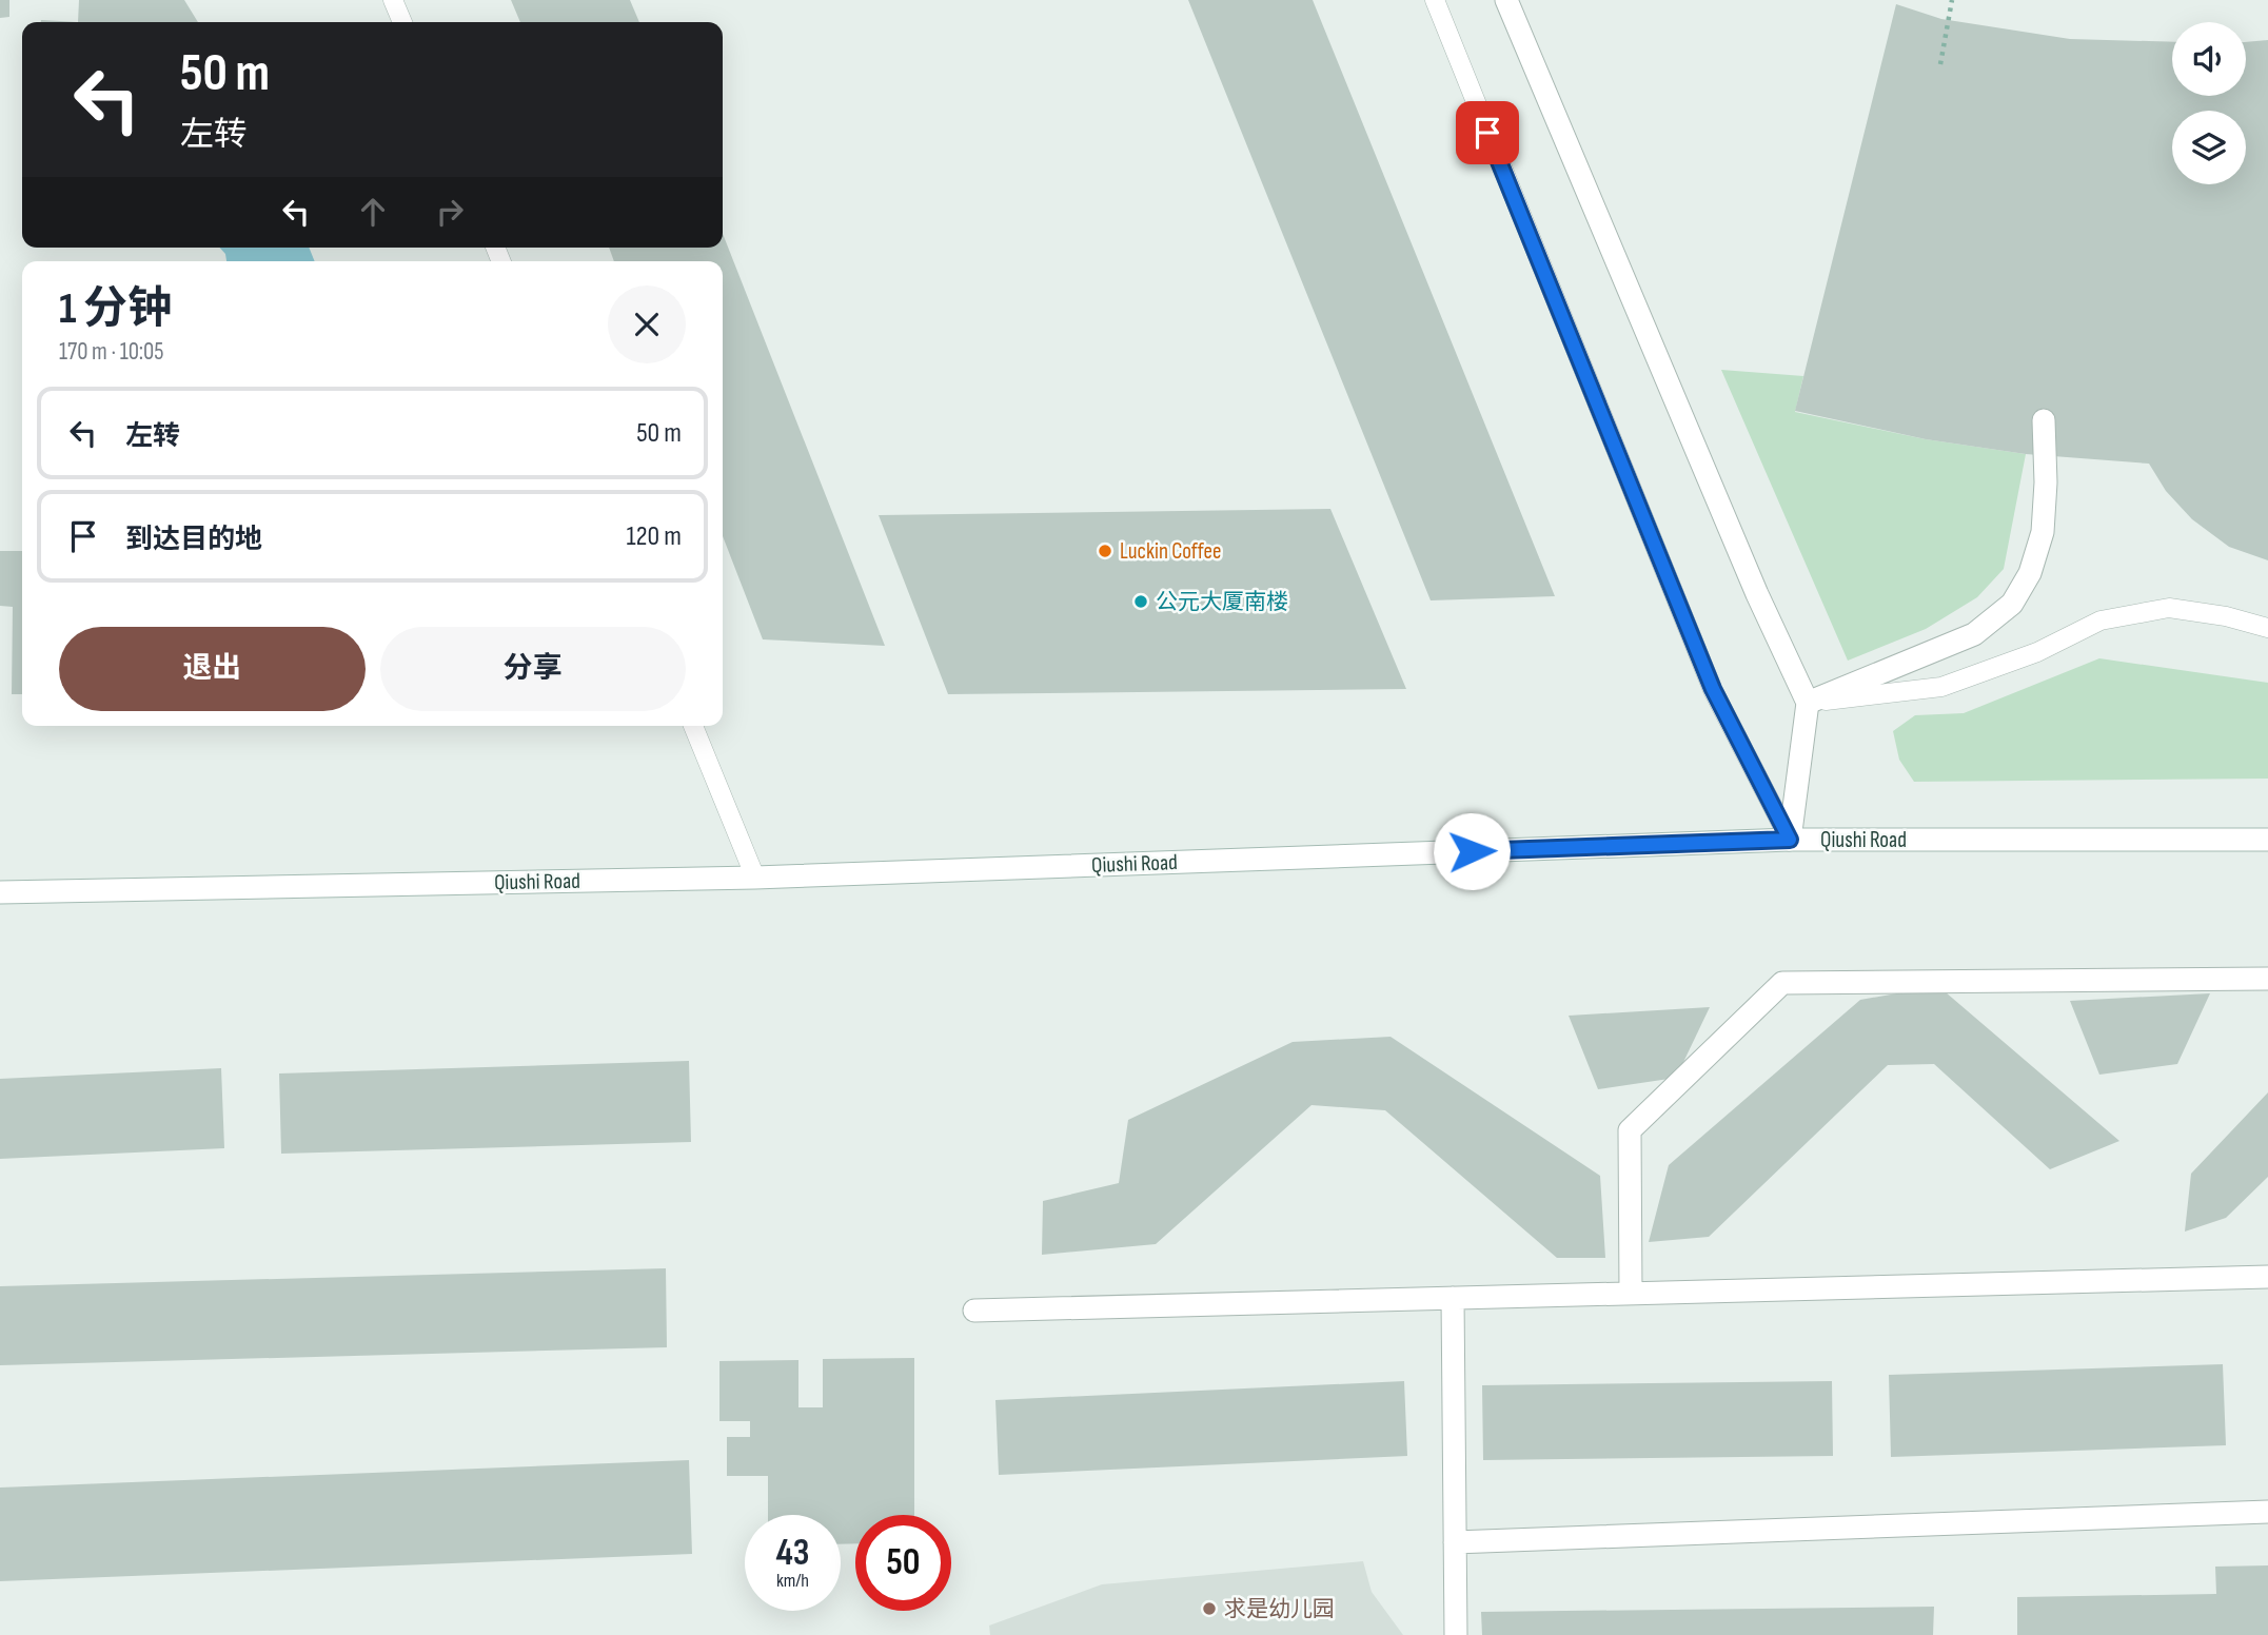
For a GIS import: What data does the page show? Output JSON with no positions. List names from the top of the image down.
{
  "streets": {
    "street": ["Qiushi Road"]
  },
  "places": ["Luckin Coffee", "公元大厦南楼", "求是幼儿园"],
  "page": {
    "turn": ["50 m", "左转"],
    "heading": ["1 分钟", "170 m · 10:05"],
    "list": [
      {
        "name": "左转",
        "value": "50 m"
      },
      {
        "name": "到达目的地",
        "value": "120 m"
      }
    ],
    "buttons": ["退出", "分享"],
    "speed": "43 km/h",
    "limit": "50"
  }
}
